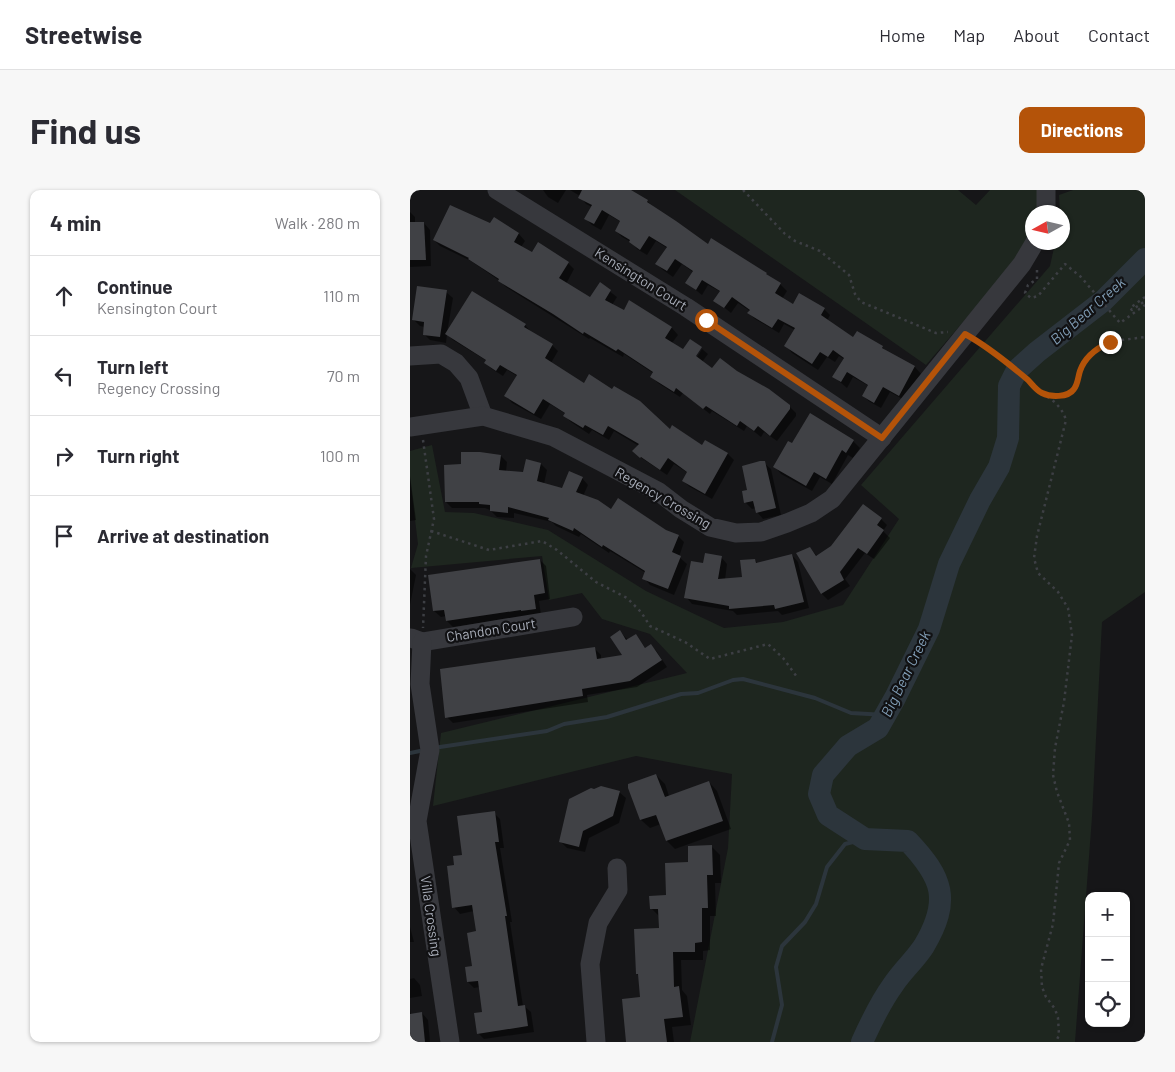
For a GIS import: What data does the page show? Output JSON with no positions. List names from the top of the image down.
{
  "streets": {
    "street": [
      "Kensington Court",
      "Regency Crossing",
      "Chandon Court",
      "Villa Crossing"
    ]
  },
  "crossings": [
    ["Kensington Court", "Regency Crossing"],
    ["Chandon Court", "Villa Crossing"]
  ],
  "water": ["Big Bear Creek"],
  "north": "left",
  "page": {
    "header": "Streetwise",
    "nav": [
      "Home",
      "Map",
      "About",
      "Contact"
    ],
    "buttons": "Directions",
    "title": "Find us",
    "heading": ["4 min", "Walk · 280 m"],
    "list": [
      ["Continue", "Kensington Court", "110 m"],
      ["Turn left", "Regency Crossing", "70 m"],
      ["Turn right", "100 m"],
      "Arrive at destination"
    ],
    "map_buttons": ["+", "−"]
  }
}
